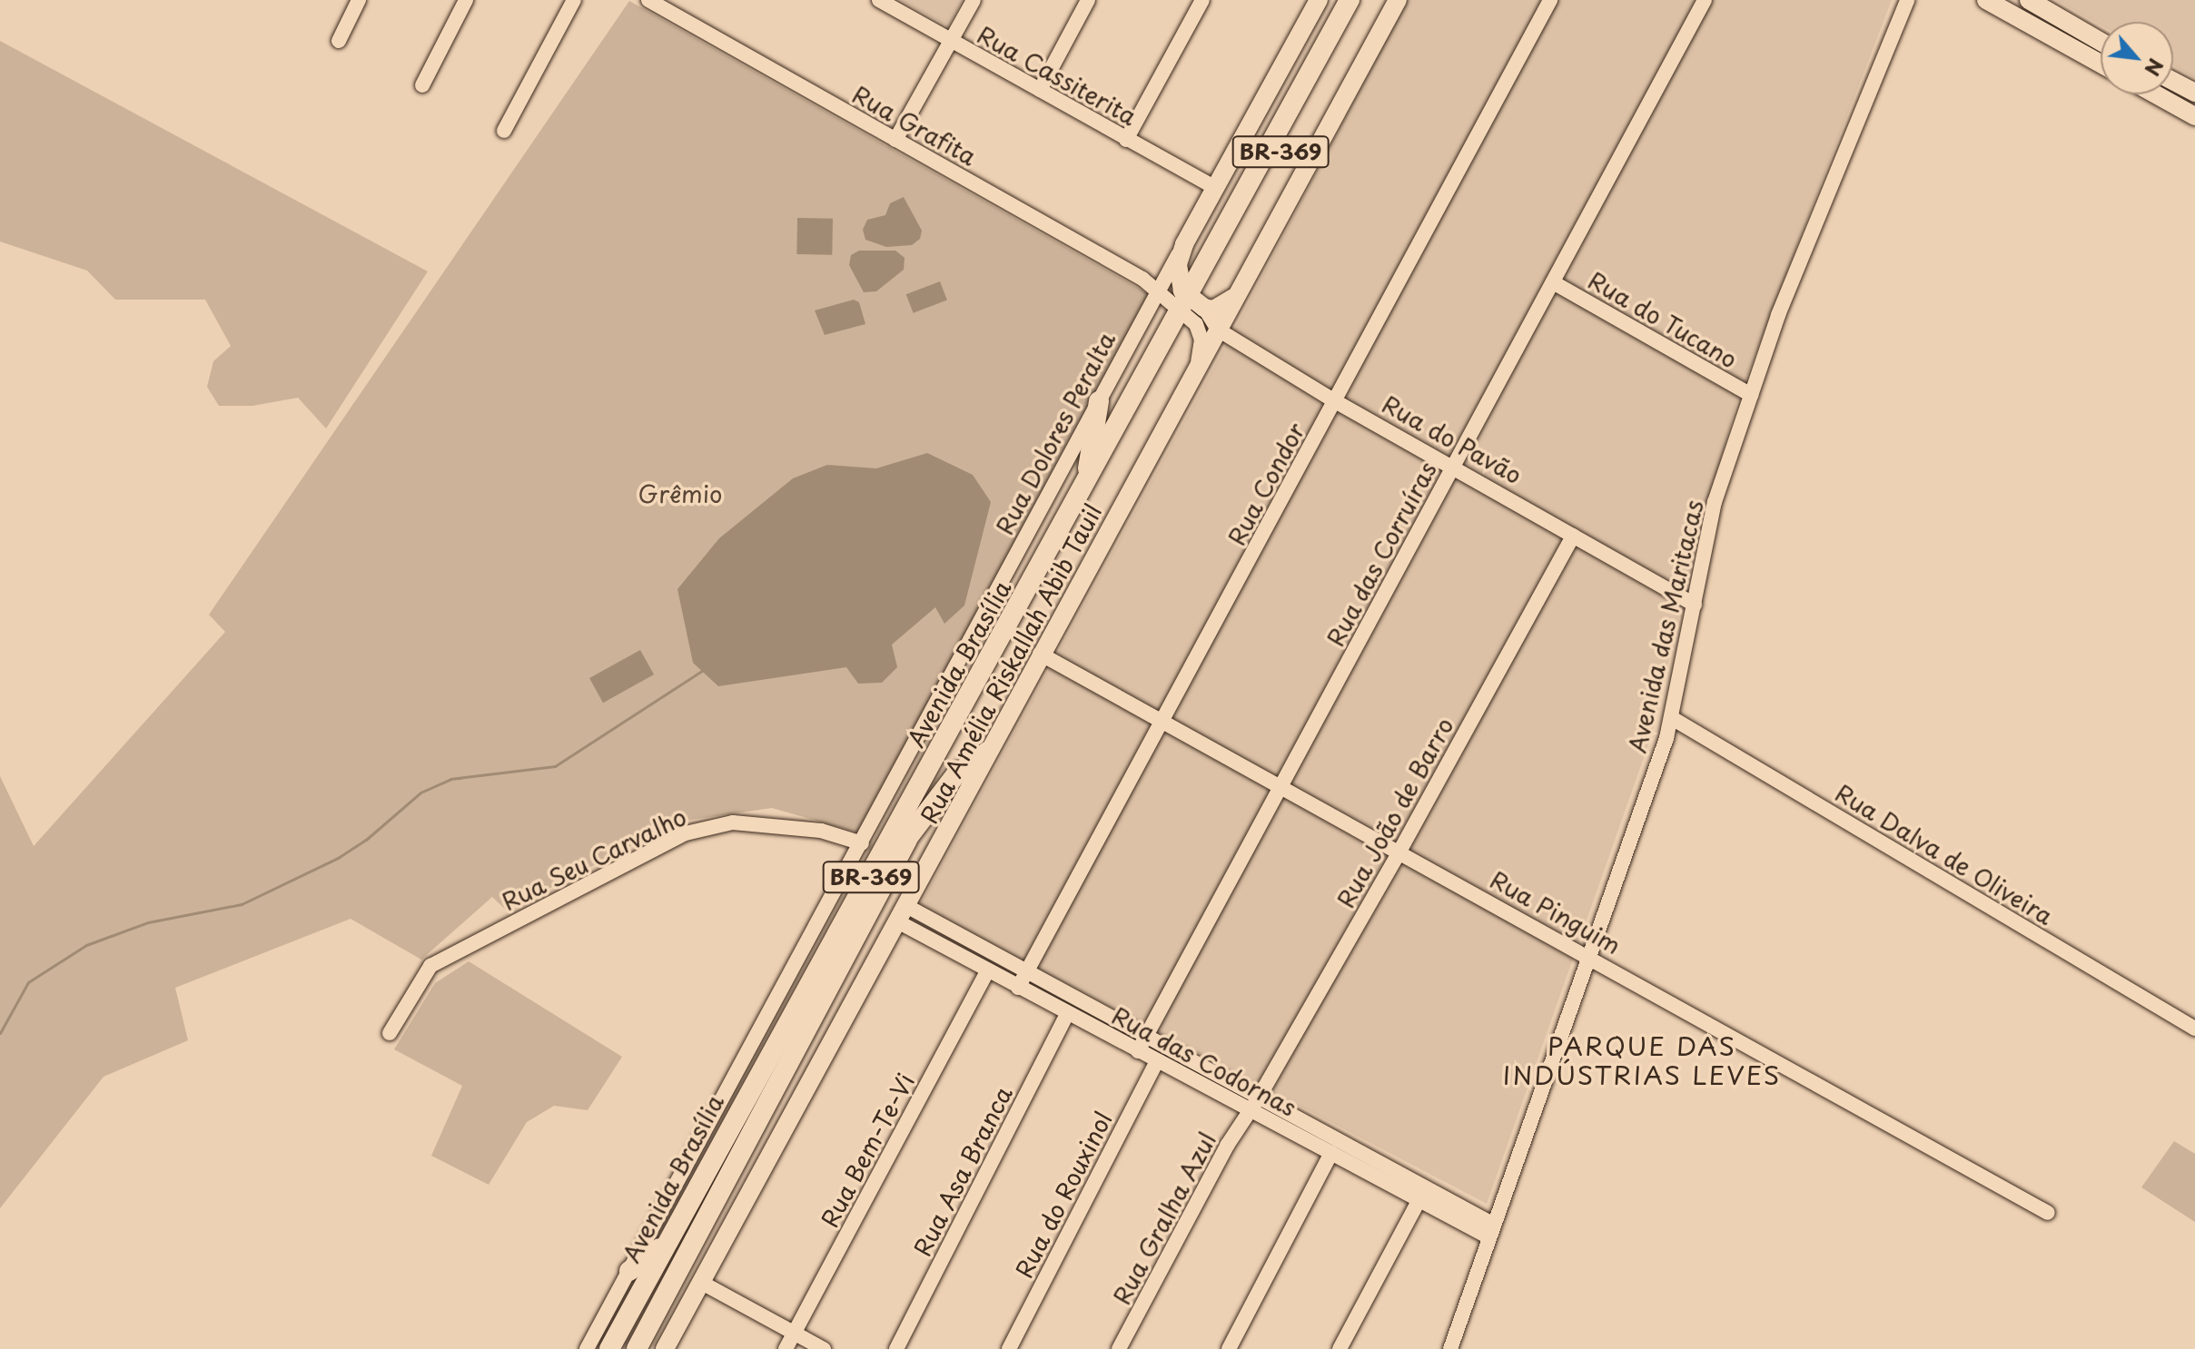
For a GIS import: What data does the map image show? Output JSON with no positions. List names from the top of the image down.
{
  "streets": {
    "highway": ["BR-369", "Avenida Brasília"],
    "main road": ["Rua Dolores Peralta", "Rua Amélia Riskallah Abib Tauil"],
    "street": [
      "Rua Cassiterita",
      "Rua Grafita",
      "Rua do Tucano",
      "Rua do Pavão",
      "Rua Condor",
      "Rua das Corruíras",
      "Avenida das Maritacas",
      "Rua João de Barro",
      "Rua Dalva de Oliveira",
      "Rua Seu Carvalho",
      "Rua Pinguim",
      "Rua das Codornas",
      "Rua Bem-Te-Vi",
      "Rua Asa Branca",
      "Rua do Rouxinol",
      "Rua Gralha Azul"
    ]
  },
  "crossings": [
    ["Rua Cassiterita", "Rua Dolores Peralta"],
    ["Rua Grafita", "Rua Dolores Peralta"],
    ["Rua Grafita", "Rua do Pavão"],
    ["Rua Grafita", "Avenida Brasília"],
    ["Rua do Tucano", "Rua das Corruíras"],
    ["Rua do Tucano", "Avenida das Maritacas"],
    ["Rua Dolores Peralta", "Rua Seu Carvalho"],
    ["Rua do Pavão", "Rua Condor"],
    ["Rua do Pavão", "Rua das Corruíras"],
    ["Rua do Pavão", "Avenida das Maritacas"],
    ["Rua do Pavão", "Avenida Brasília"],
    ["Rua do Pavão", "Rua Amélia Riskallah Abib Tauil"],
    ["Rua do Pavão", "Rua João de Barro"],
    ["Rua Condor", "Rua Pinguim"],
    ["Rua Condor", "Rua das Codornas"],
    ["Rua das Corruíras", "Rua Pinguim"],
    ["Rua das Corruíras", "Rua das Codornas"],
    ["Avenida das Maritacas", "Rua Dalva de Oliveira"],
    ["Avenida das Maritacas", "Rua Pinguim"],
    ["Avenida das Maritacas", "Rua das Codornas"],
    ["Rua Amélia Riskallah Abib Tauil", "Rua Pinguim"],
    ["Rua Amélia Riskallah Abib Tauil", "Rua das Codornas"],
    ["Rua João de Barro", "Rua Pinguim"],
    ["Rua João de Barro", "Rua das Codornas"],
    ["Rua João de Barro", "Rua Gralha Azul"],
    ["Rua das Codornas", "Rua Bem-Te-Vi"],
    ["Rua das Codornas", "Rua Asa Branca"],
    ["Rua das Codornas", "Rua do Rouxinol"],
    ["Rua das Codornas", "Rua Gralha Azul"]
  ],
  "districts": ["PARQUE DAS INDÚSTRIAS LEVES"],
  "parks": ["Grêmio"],
  "north": "bottom right"
}
